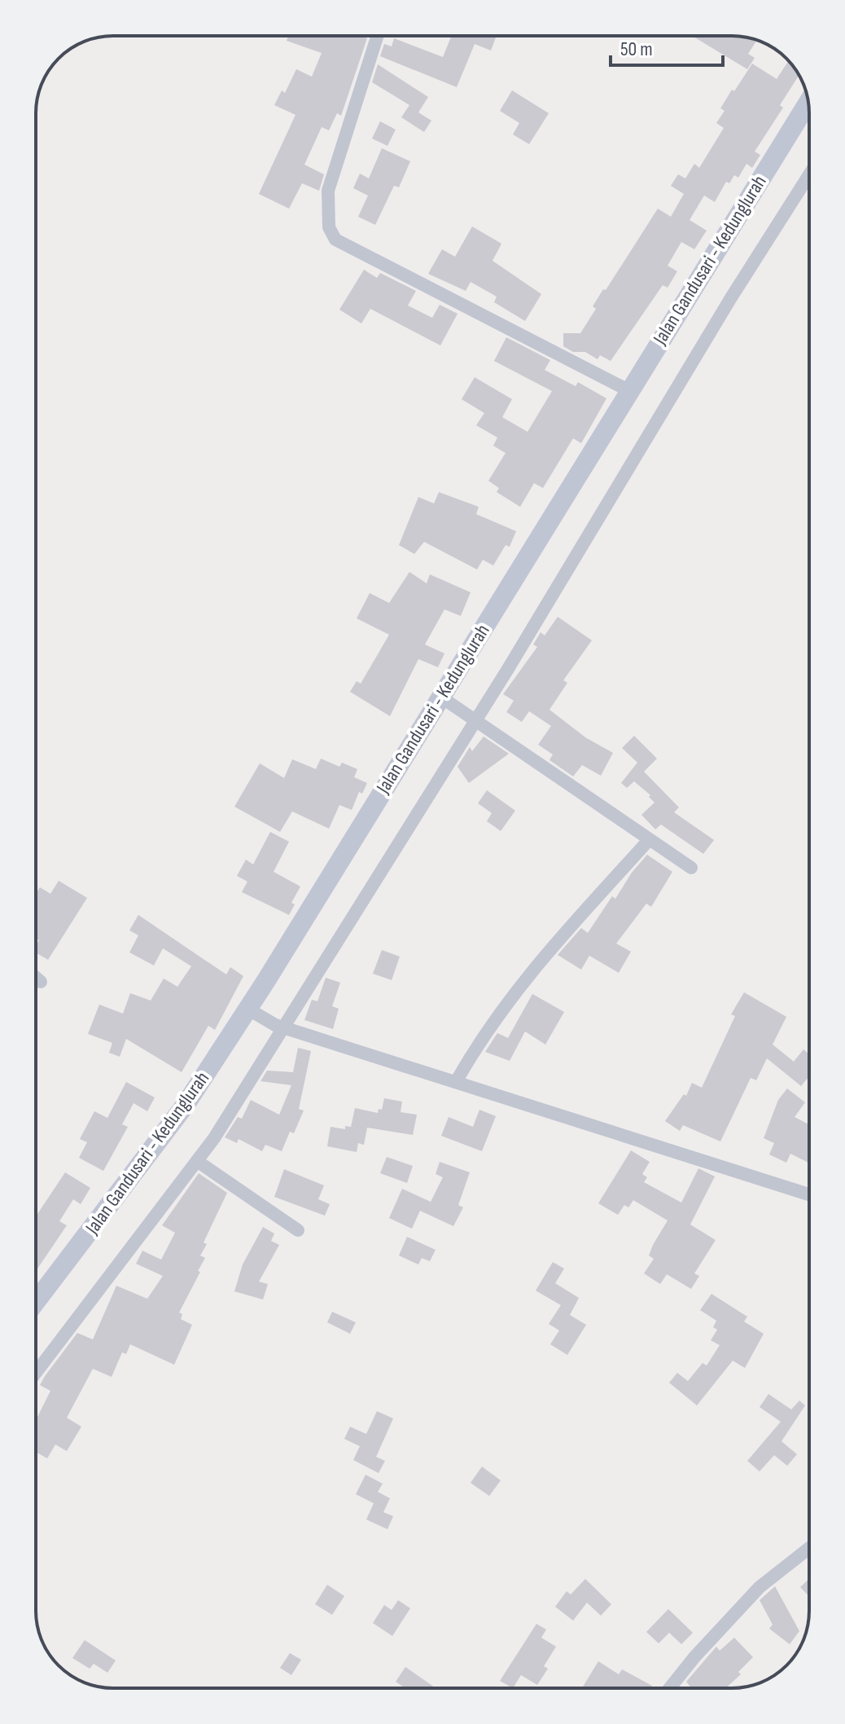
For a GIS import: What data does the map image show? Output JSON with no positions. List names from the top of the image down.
{
  "streets": {
    "street": ["Jalan Gandusari - Kedunglurah"]
  },
  "scale_bar": "50 m"
}
